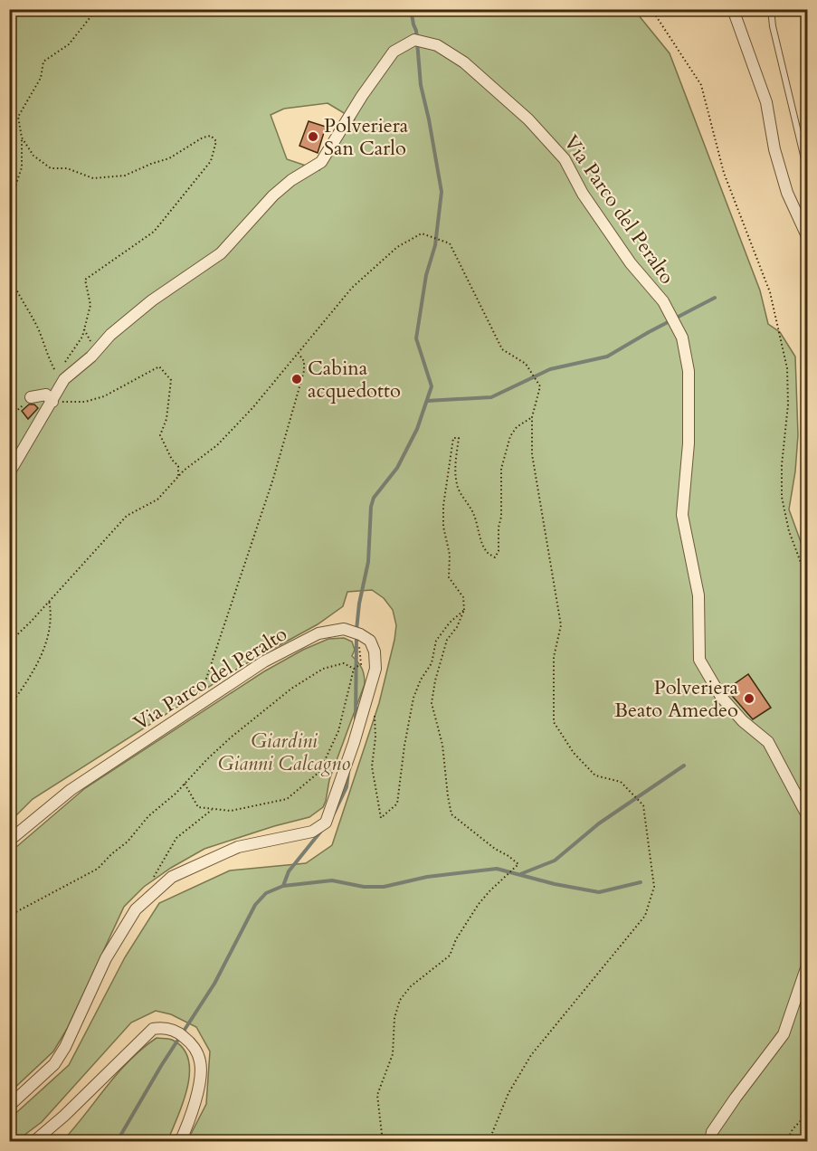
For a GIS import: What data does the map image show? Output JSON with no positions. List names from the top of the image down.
{
  "streets": {
    "street": ["Via Parco del Peralto"]
  },
  "parks": ["Giardini Gianni Calcagno"],
  "places": ["Polveriera San Carlo", "Cabina acquedotto", "Polveriera Beato Amedeo"]
}
